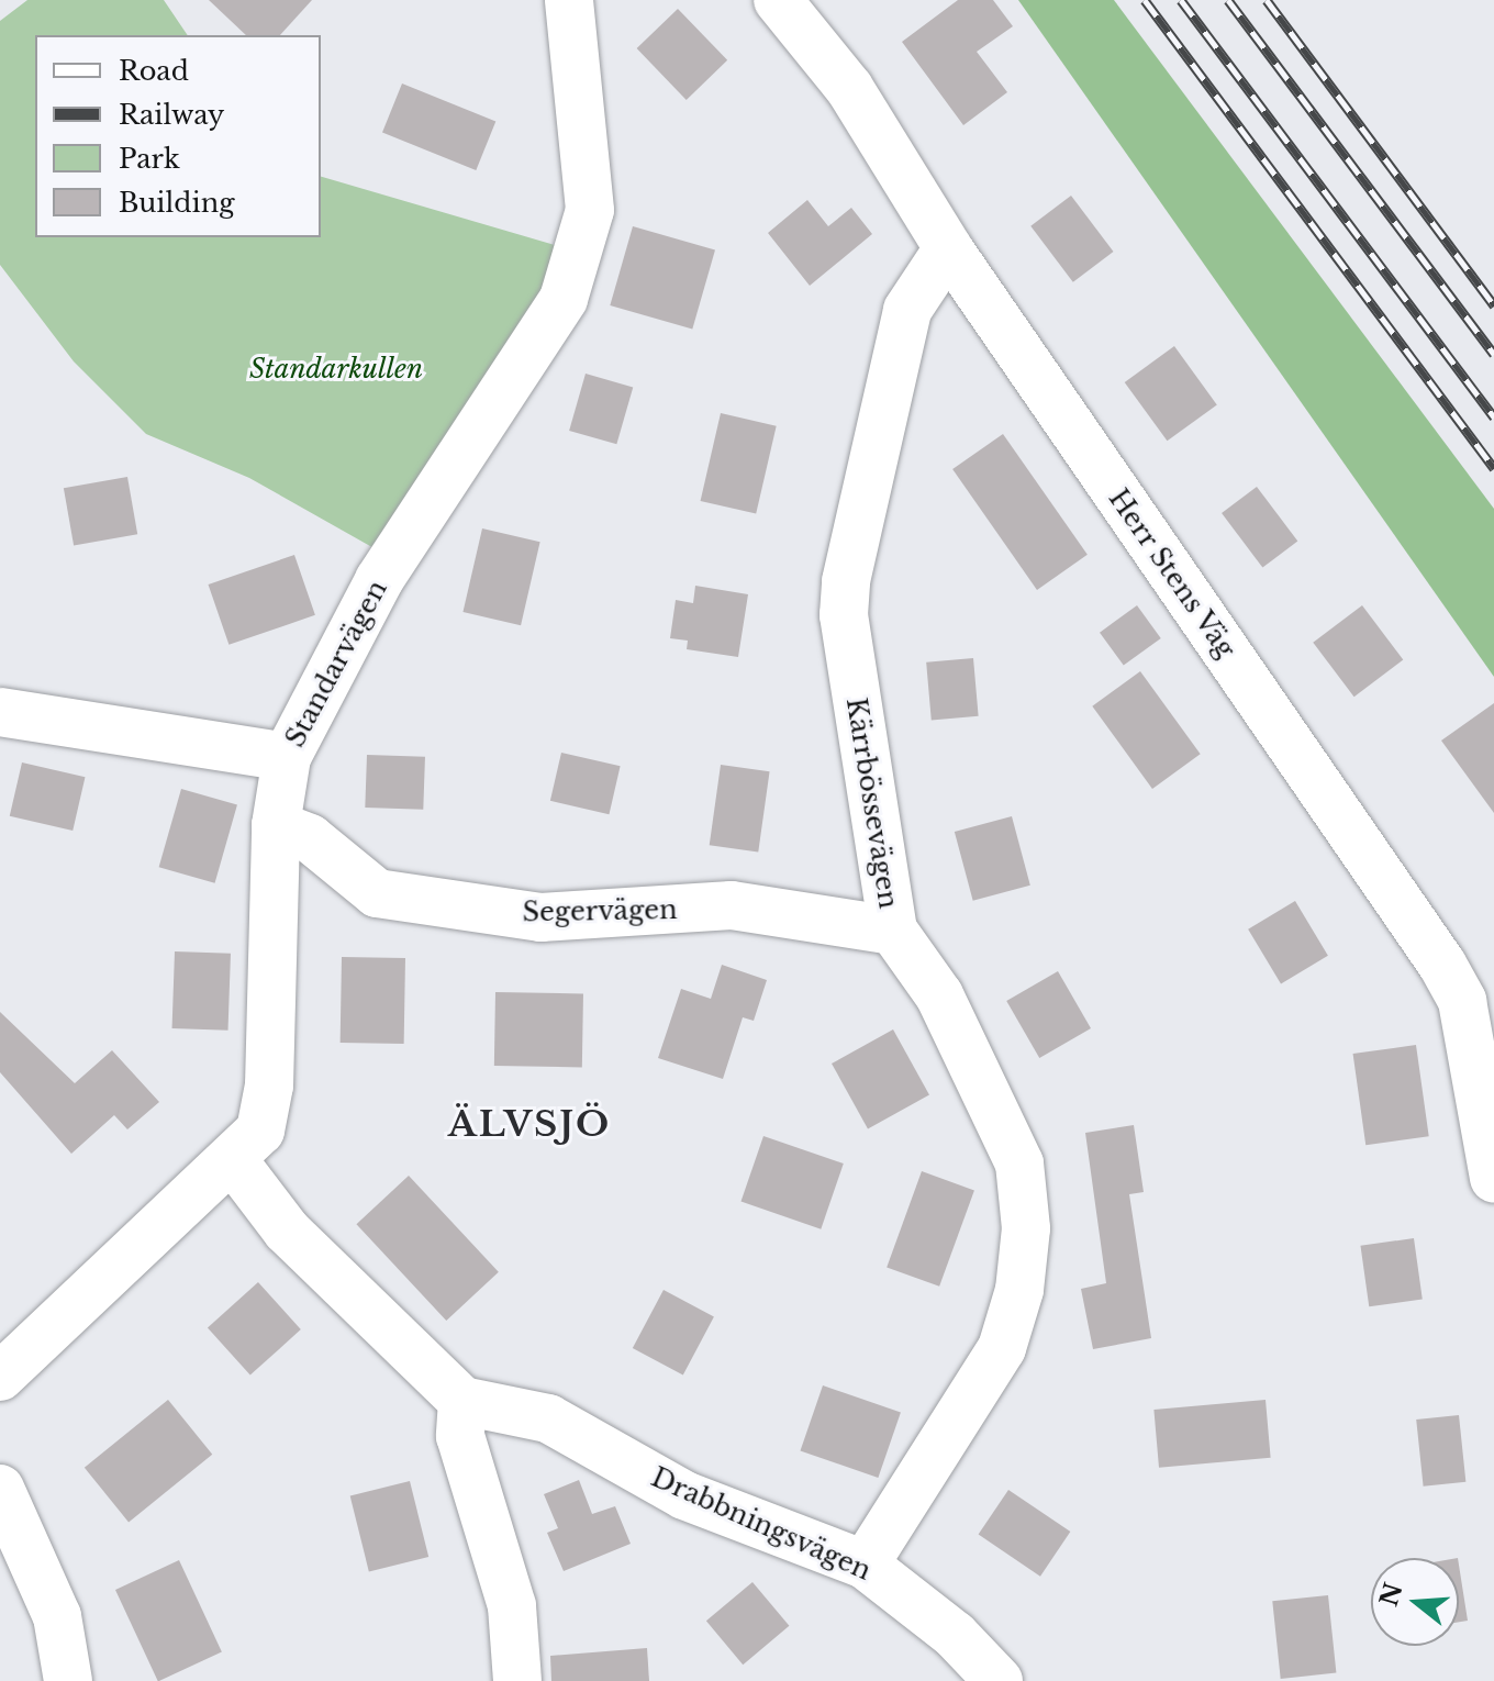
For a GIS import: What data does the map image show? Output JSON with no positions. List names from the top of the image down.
{
  "streets": {
    "street": [
      "Herr Stens Väg",
      "Standarvägen",
      "Kärrbössevägen",
      "Segervägen",
      "Drabbningsvägen"
    ]
  },
  "crossings": [
    ["Herr Stens Väg", "Kärrbössevägen"],
    ["Standarvägen", "Segervägen"],
    ["Kärrbössevägen", "Segervägen"],
    ["Kärrbössevägen", "Drabbningsvägen"]
  ],
  "districts": ["ÄLVSJÖ"],
  "parks": ["Standarkullen"],
  "legend": [
    "Road",
    "Railway",
    "Park",
    "Building"
  ],
  "north": "left"
}
